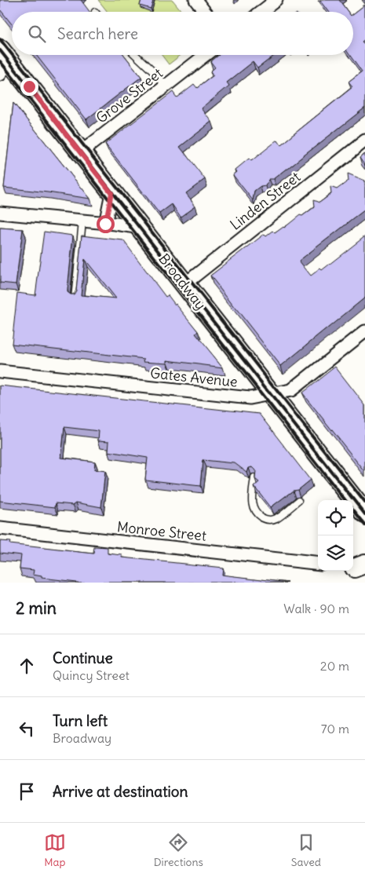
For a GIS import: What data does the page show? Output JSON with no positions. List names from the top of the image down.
{
  "streets": {
    "main road": ["Broadway"],
    "street": [
      "Grove Street",
      "Linden Street",
      "Gates Avenue",
      "Monroe Street"
    ]
  },
  "crossings": [
    ["Grove Street", "Broadway"],
    ["Linden Street", "Broadway"],
    ["Broadway", "Gates Avenue"]
  ],
  "page": {
    "search": "Search here",
    "heading": ["2 min", "Walk · 90 m"],
    "list": [
      ["Continue", "Quincy Street", "20 m"],
      ["Turn left", "Broadway", "70 m"],
      "Arrive at destination"
    ],
    "nav": ["Map", "Directions", "Saved"]
  }
}
